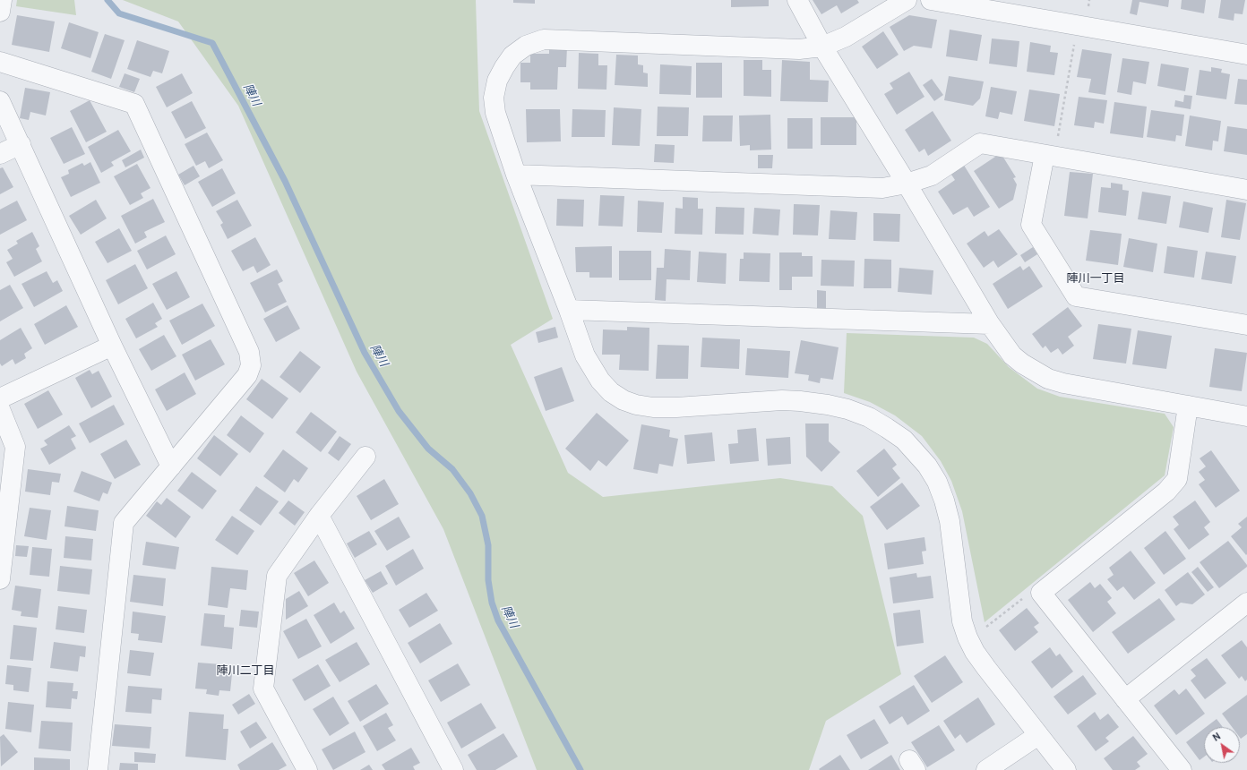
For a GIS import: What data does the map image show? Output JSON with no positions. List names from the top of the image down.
{
  "districts": ["陣川一丁目", "陣川二丁目"],
  "water": ["陣川"],
  "north": "top left"
}
